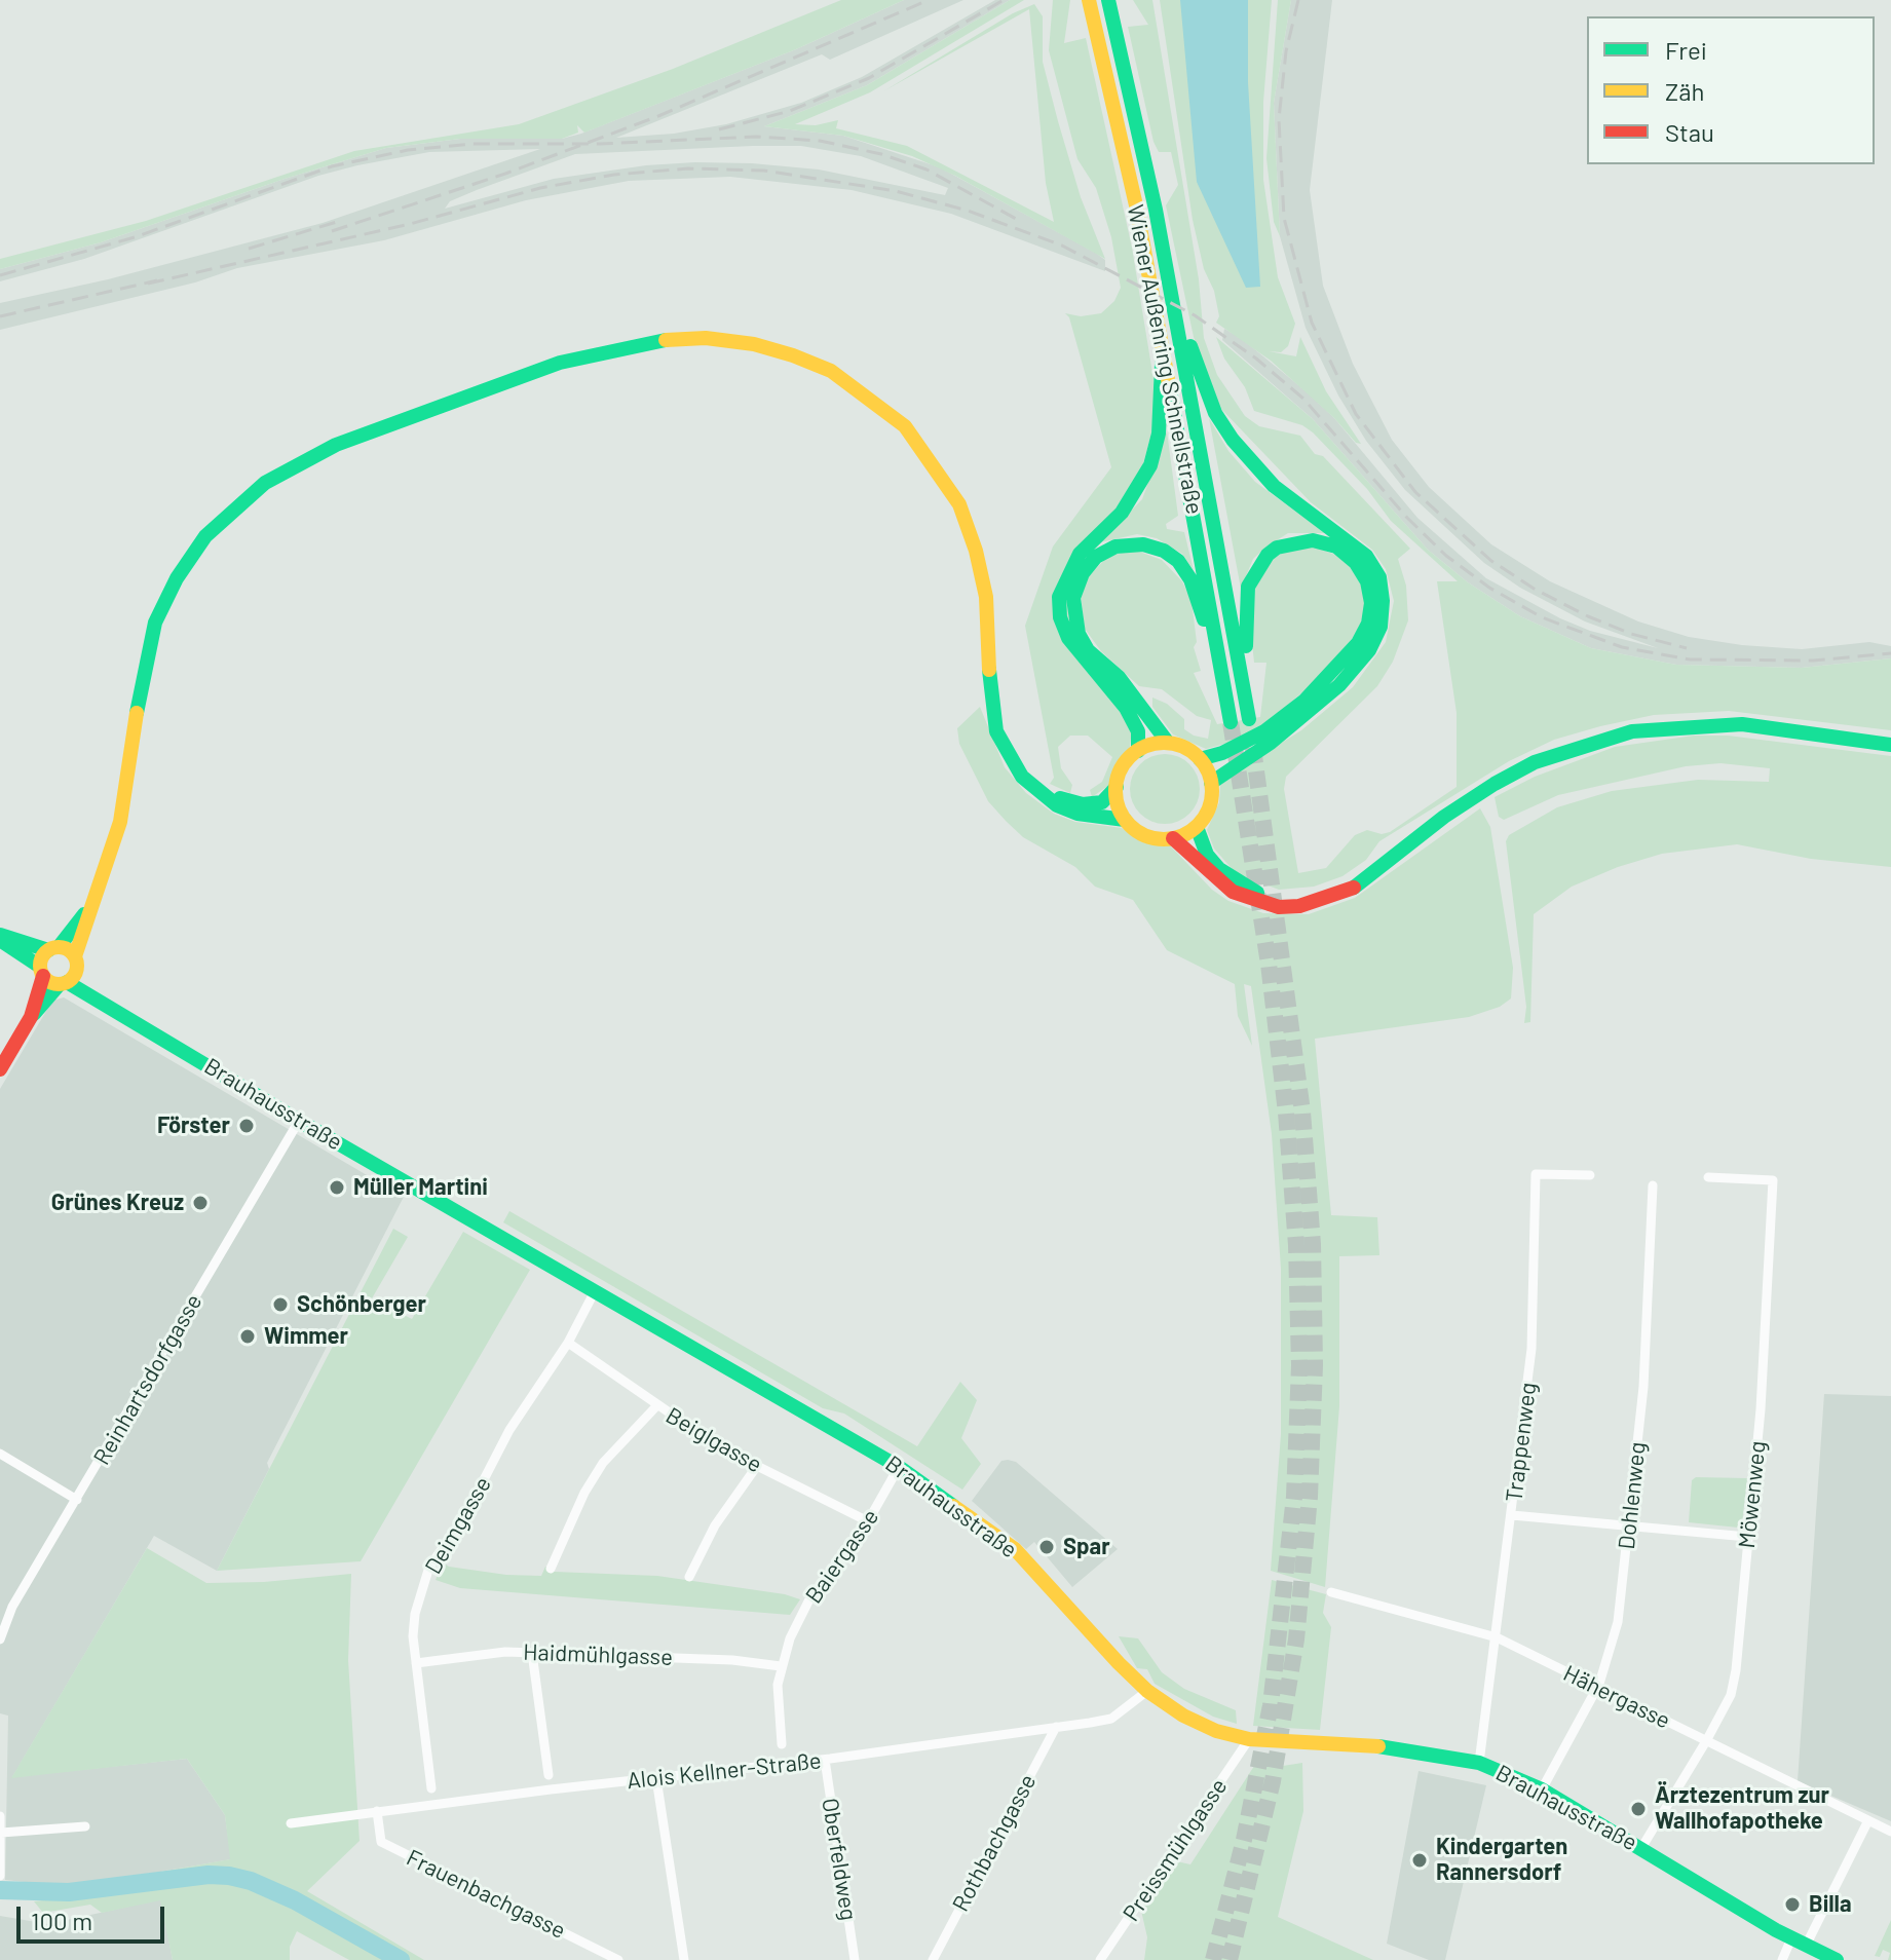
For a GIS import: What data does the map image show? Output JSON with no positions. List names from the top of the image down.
{
  "streets": {
    "main road": ["Wiener Außenring Schnellstraße", "Brauhausstraße"],
    "street": [
      "Reinhartsdorfgasse",
      "Beiglgasse",
      "Trappenweg",
      "Möwenweg",
      "Dohlenweg",
      "Deimgasse",
      "Baiergasse",
      "Haidmühlgasse",
      "Hähergasse",
      "Alois Kellner-Straße",
      "Rothbachgasse",
      "Preissmühlgasse",
      "Oberfeldweg",
      "Frauenbachgasse"
    ]
  },
  "crossings": [
    ["Brauhausstraße", "Reinhartsdorfgasse"],
    ["Brauhausstraße", "Trappenweg"],
    ["Brauhausstraße", "Möwenweg"],
    ["Brauhausstraße", "Dohlenweg"],
    ["Brauhausstraße", "Deimgasse"],
    ["Brauhausstraße", "Baiergasse"],
    ["Brauhausstraße", "Alois Kellner-Straße"],
    ["Brauhausstraße", "Preissmühlgasse"],
    ["Beiglgasse", "Deimgasse"],
    ["Beiglgasse", "Baiergasse"],
    ["Trappenweg", "Hähergasse"],
    ["Möwenweg", "Hähergasse"],
    ["Dohlenweg", "Hähergasse"],
    ["Deimgasse", "Haidmühlgasse"],
    ["Baiergasse", "Haidmühlgasse"],
    ["Alois Kellner-Straße", "Rothbachgasse"],
    ["Alois Kellner-Straße", "Oberfeldweg"],
    ["Alois Kellner-Straße", "Frauenbachgasse"]
  ],
  "places": [
    "Förster",
    "Müller Martini",
    "Grünes Kreuz",
    "Schönberger",
    "Wimmer",
    "Spar",
    "Ärztezentrum zur Wallhofapotheke",
    "Kindergarten Rannersdorf",
    "Billa"
  ],
  "legend": ["Frei", "Zäh", "Stau"],
  "scale_bar": "100 m"
}
